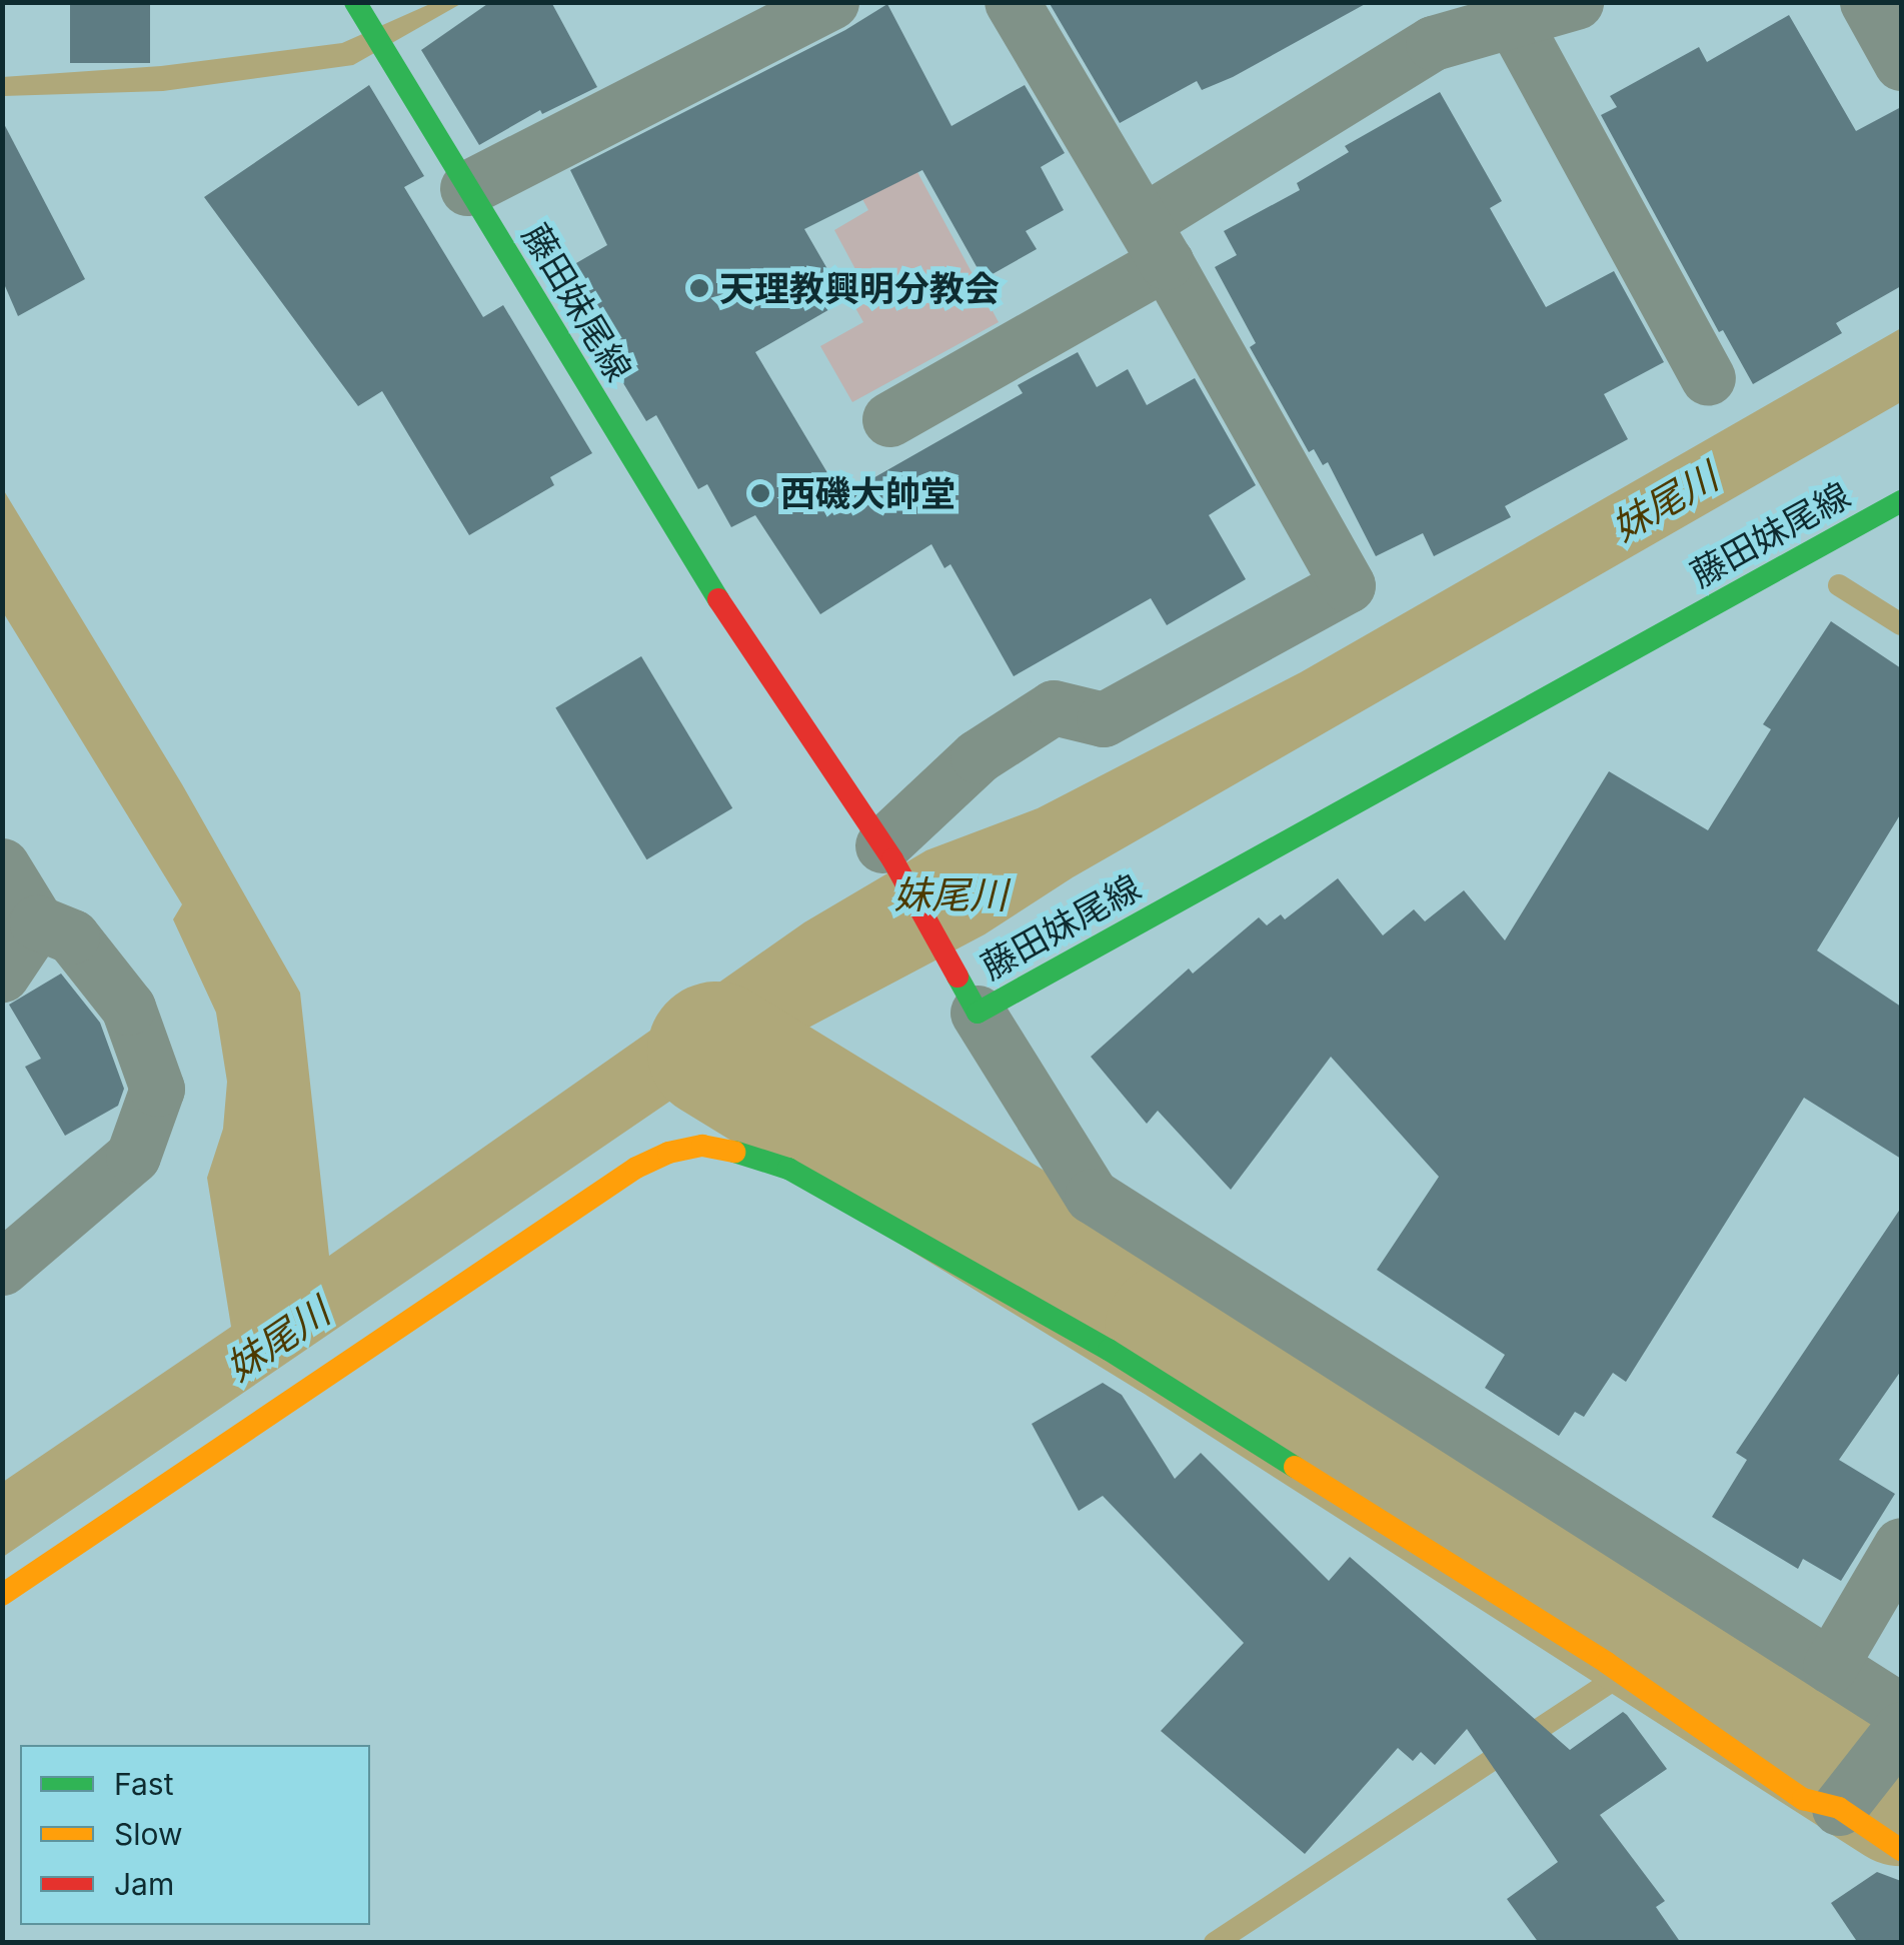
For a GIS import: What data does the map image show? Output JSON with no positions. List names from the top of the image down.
{
  "streets": {
    "street": ["藤田妹尾線"]
  },
  "water": ["妹尾川"],
  "places": ["天理教興明分教会", "西磯大帥堂"],
  "legend": ["Fast", "Slow", "Jam"]
}
